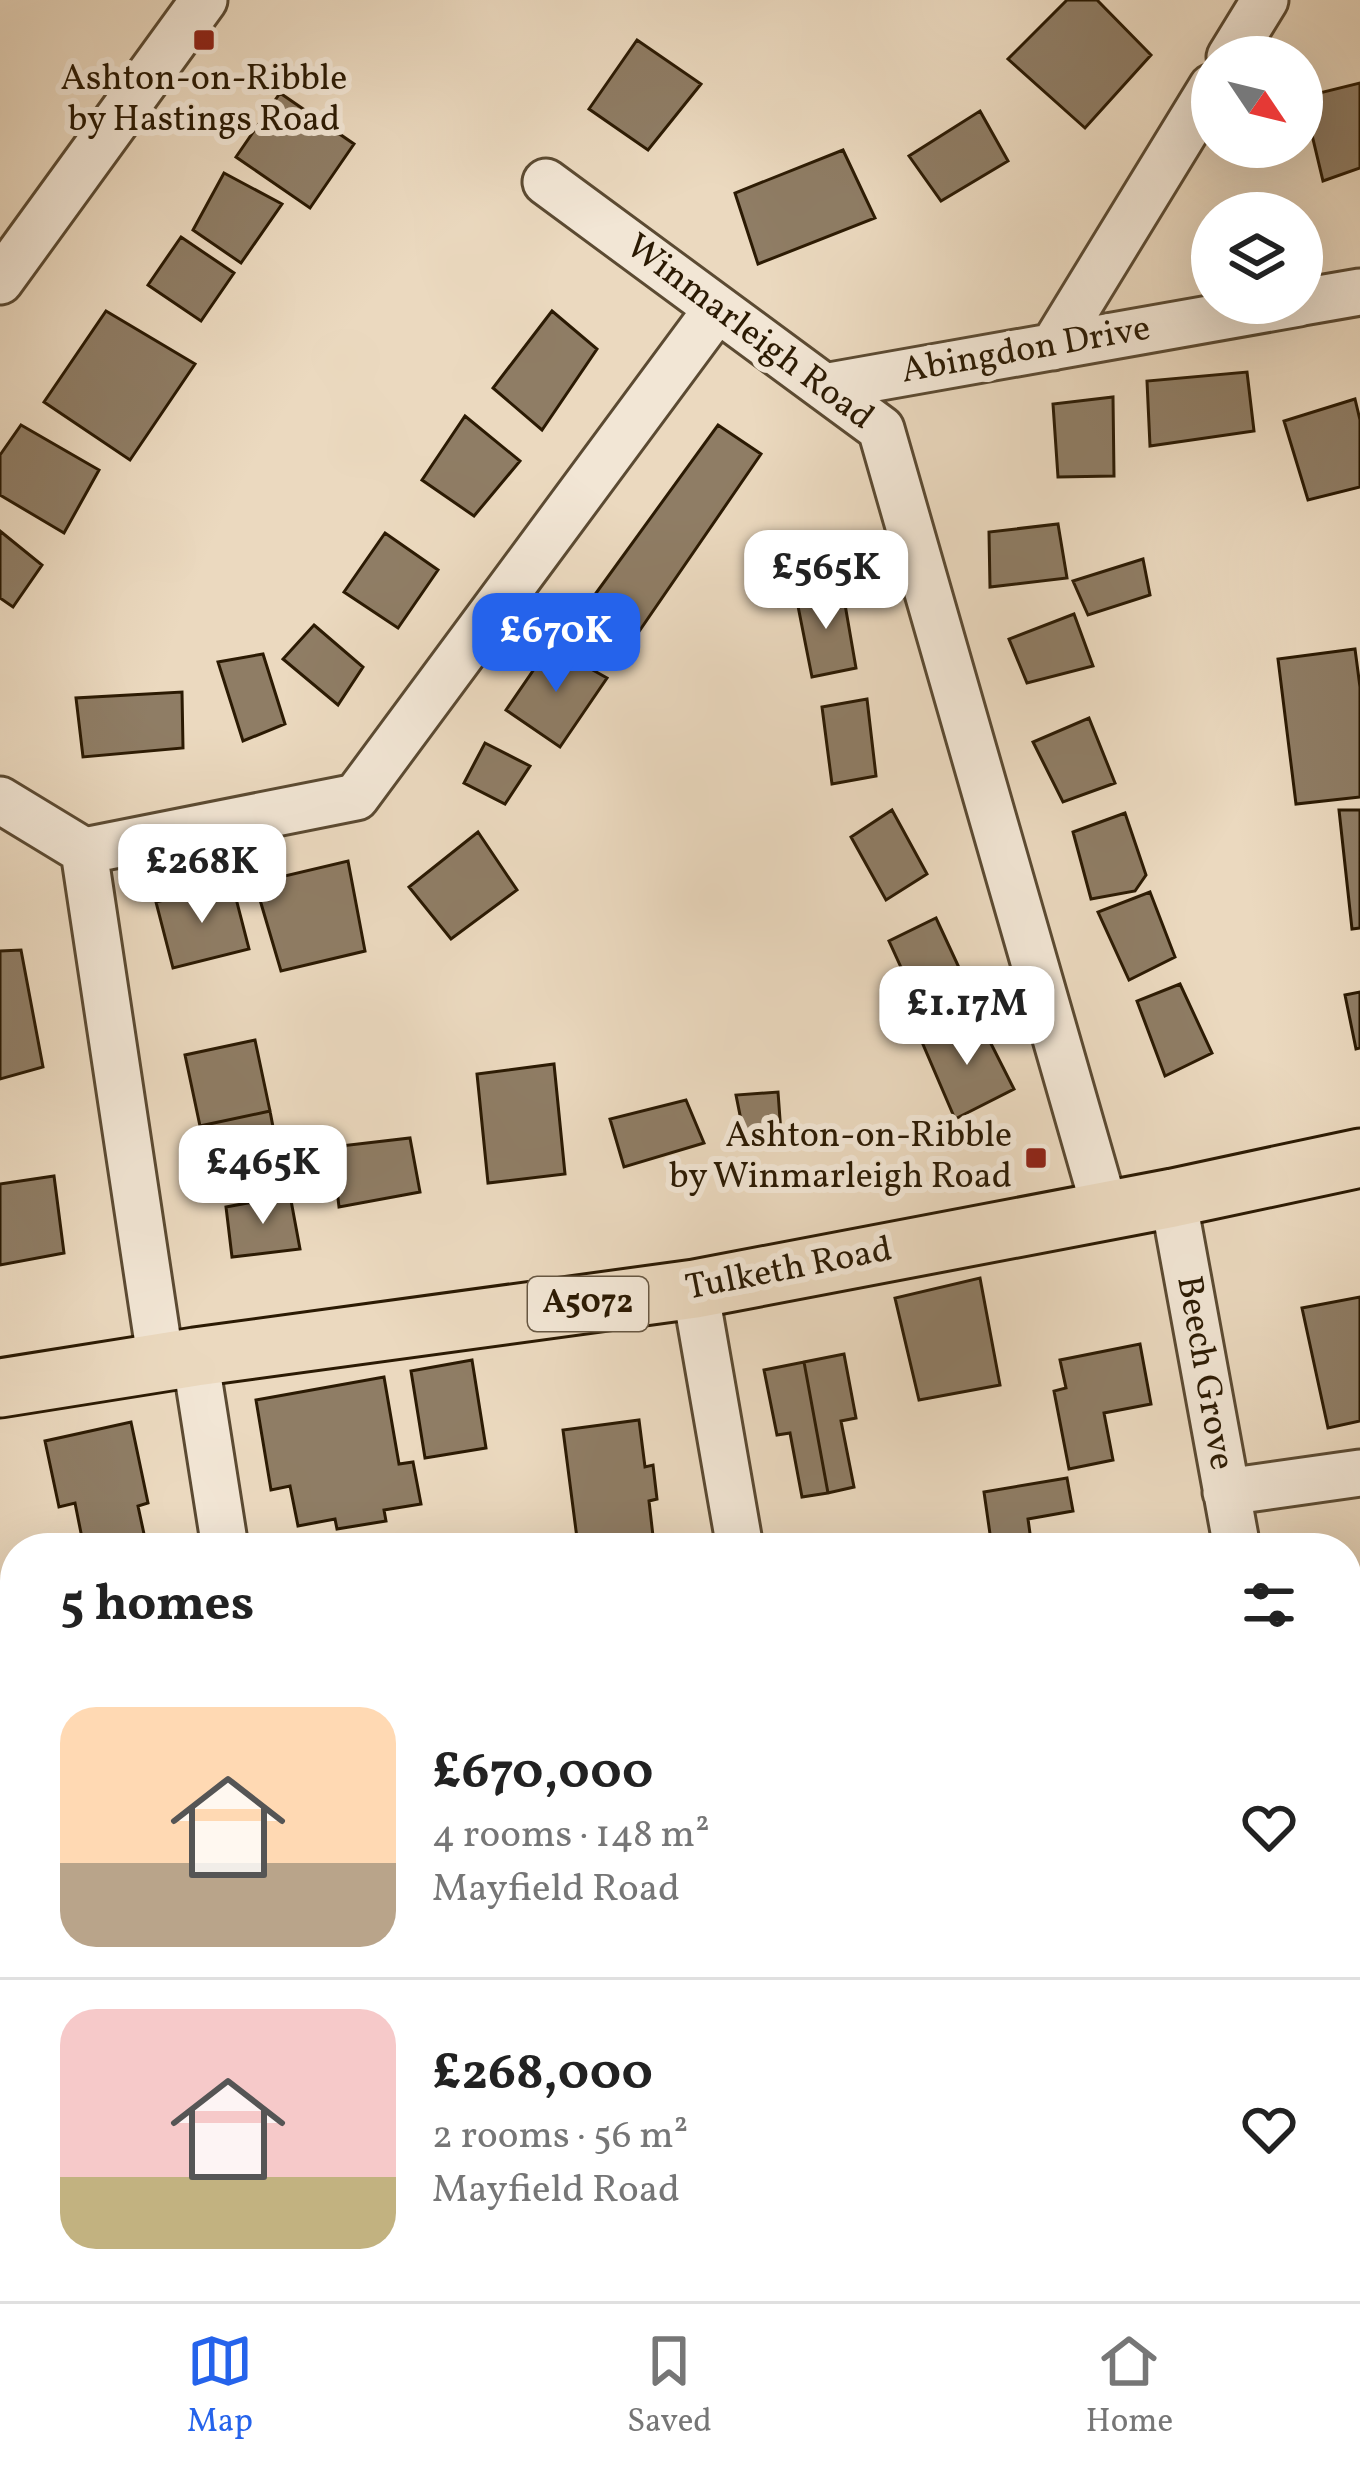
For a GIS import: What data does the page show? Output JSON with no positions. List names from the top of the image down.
{
  "streets": {
    "main road": ["Tulketh Road", "A5072"],
    "street": ["Winmarleigh Road", "Abingdon Drive", "Beech Grove"]
  },
  "crossings": [
    ["Winmarleigh Road", "Abingdon Drive"],
    ["Winmarleigh Road", "Tulketh Road"],
    ["Tulketh Road", "Beech Grove"]
  ],
  "places": {
    "transit": ["Ashton-on-Ribble by Hastings Road", "Ashton-on-Ribble by Winmarleigh Road"]
  },
  "north": "bottom right",
  "page": {
    "price": [
      "£565K",
      "£670K",
      "£268K",
      "£1.17M",
      "£465K"
    ],
    "heading": "5 homes",
    "list": [
      {
        "name": "£670,000",
        "note": "4 rooms · 148 m² · Mayfield Road"
      },
      {
        "name": "£268,000",
        "note": "2 rooms · 56 m² · Mayfield Road"
      }
    ],
    "tabs": ["Map", "Saved", "Home"]
  }
}
